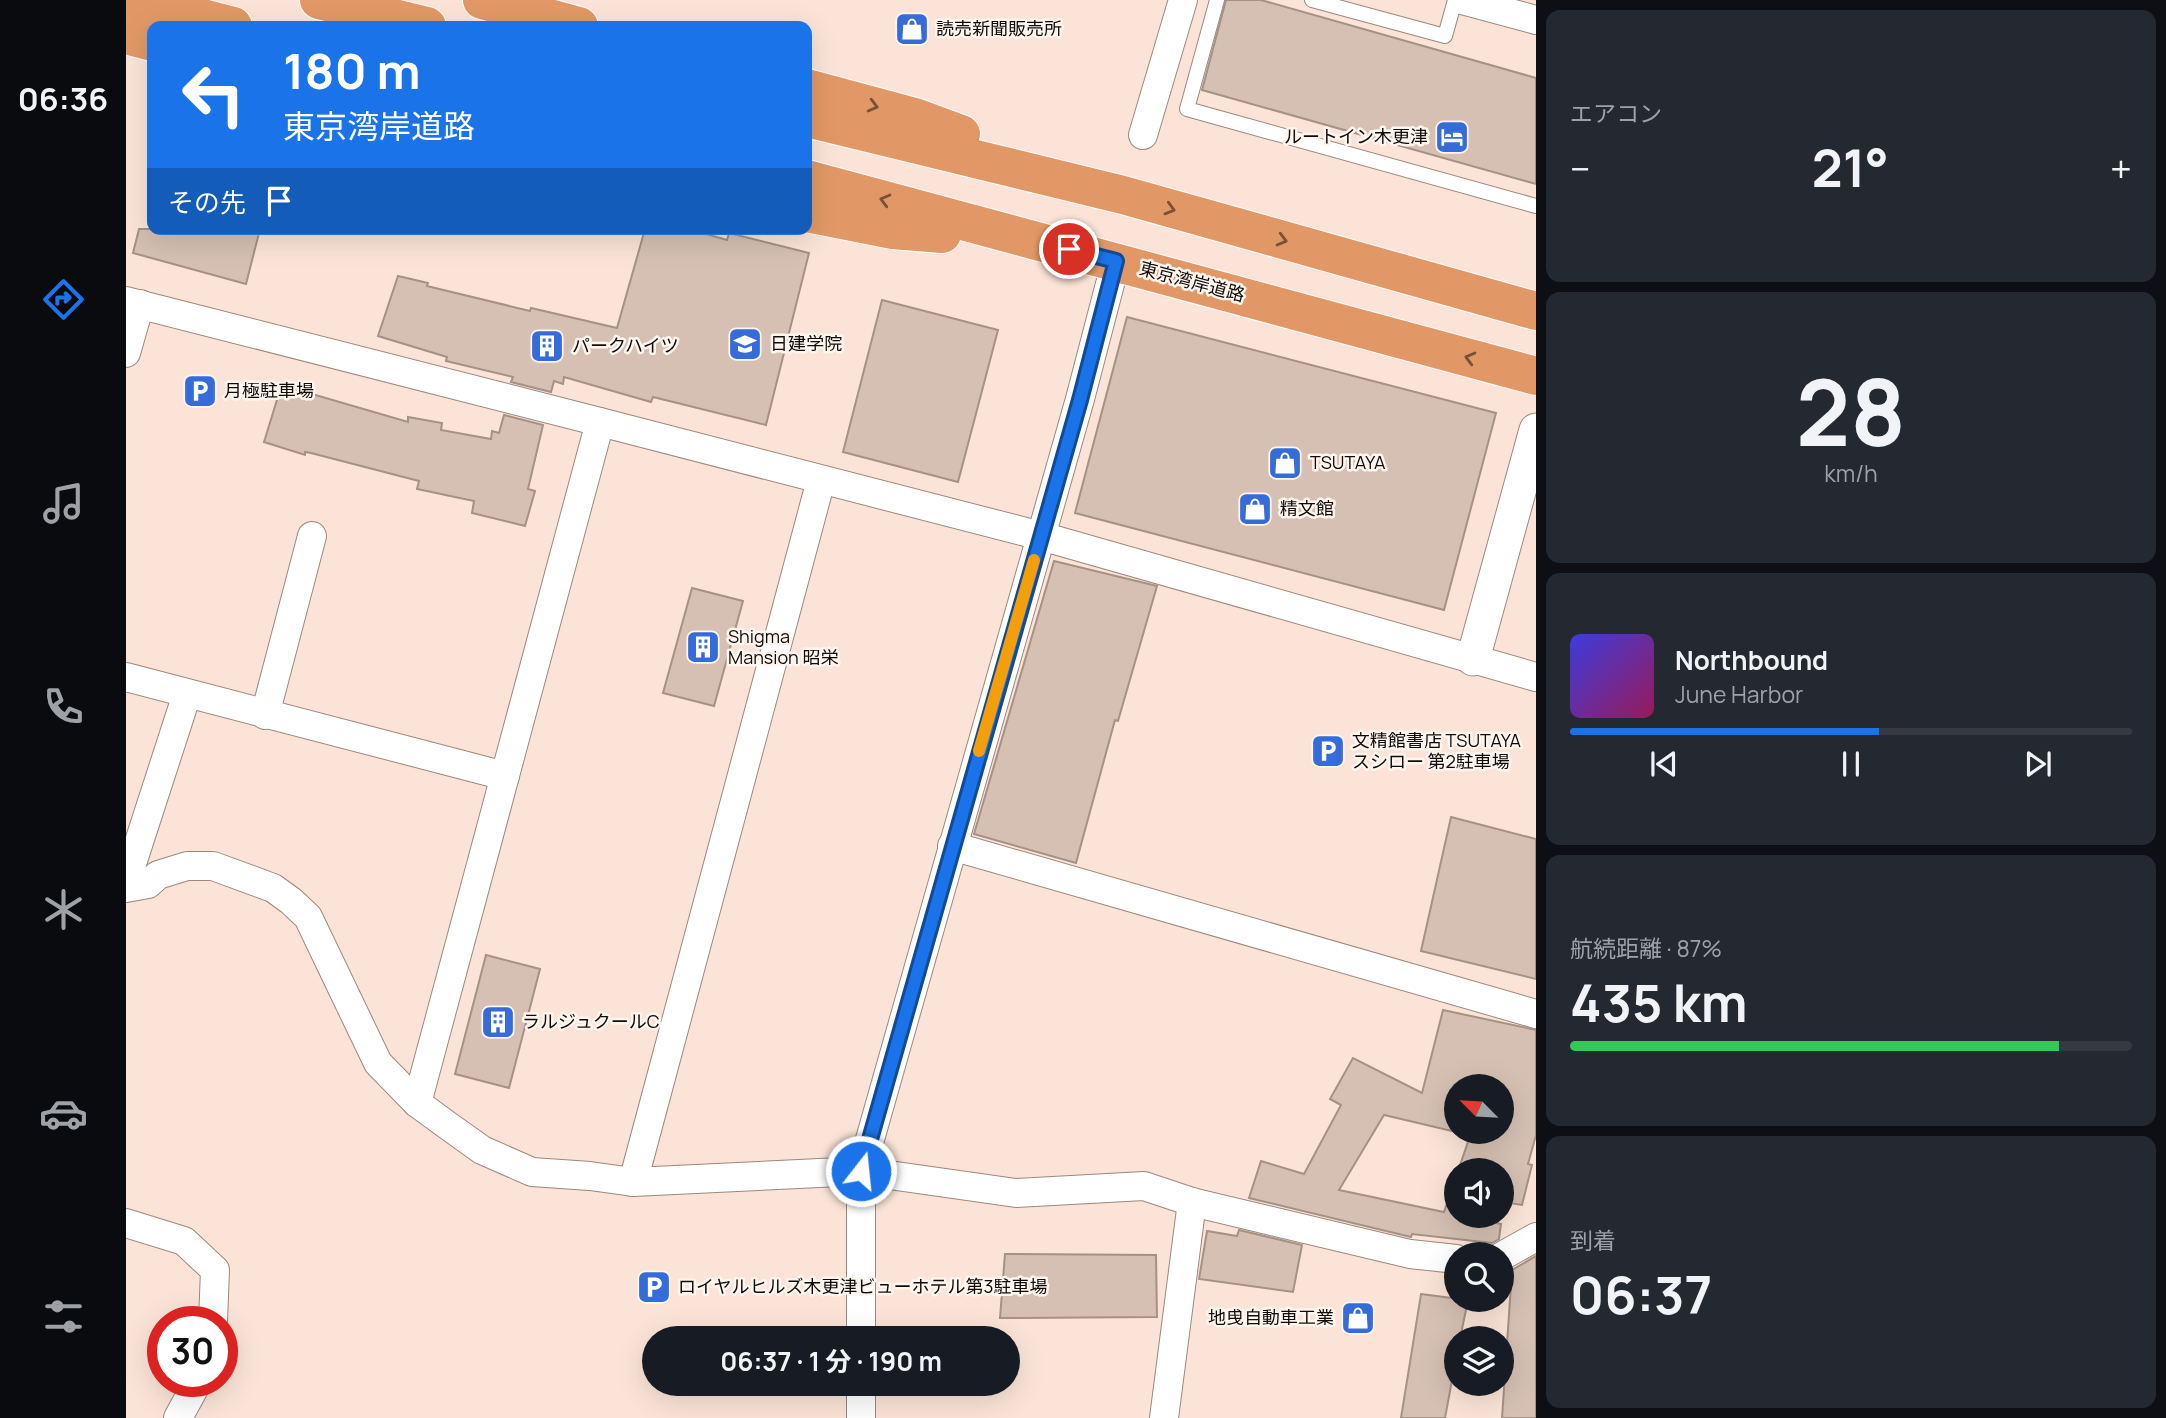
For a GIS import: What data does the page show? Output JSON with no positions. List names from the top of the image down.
{
  "streets": {
    "highway": ["東京湾岸道路"]
  },
  "places": {
    "shop": [
      "読売新聞販売所",
      "TSUTAYA",
      "精文館",
      "地曵自動車工業"
    ],
    "hotel": ["ルートイン木更津"],
    "school or university": ["日建学院"],
    "building": ["パークハイツ", "Shigma Mansion 昭栄", "ラルジュクールC"],
    "parking": ["月極駐車場", "文精館書店 TSUTAYA スシロー 第2駐車場", "ロイヤルヒルズ木更津ビューホテル第3駐車場"]
  },
  "north": "top left",
  "page": {
    "tabs": "06:36",
    "tile": [
      "エアコン",
      ["28", "km/h"],
      ["航続距離 · 87%", "435 km"],
      ["到着", "06:37"]
    ],
    "turn": ["180 m", "東京湾岸道路"],
    "heat": ["−", "21°", "+"],
    "then": "その先",
    "song": ["Northbound", "June Harbor"],
    "limit": "30",
    "trip": "06:37 · 1 分 · 190 m"
  }
}
